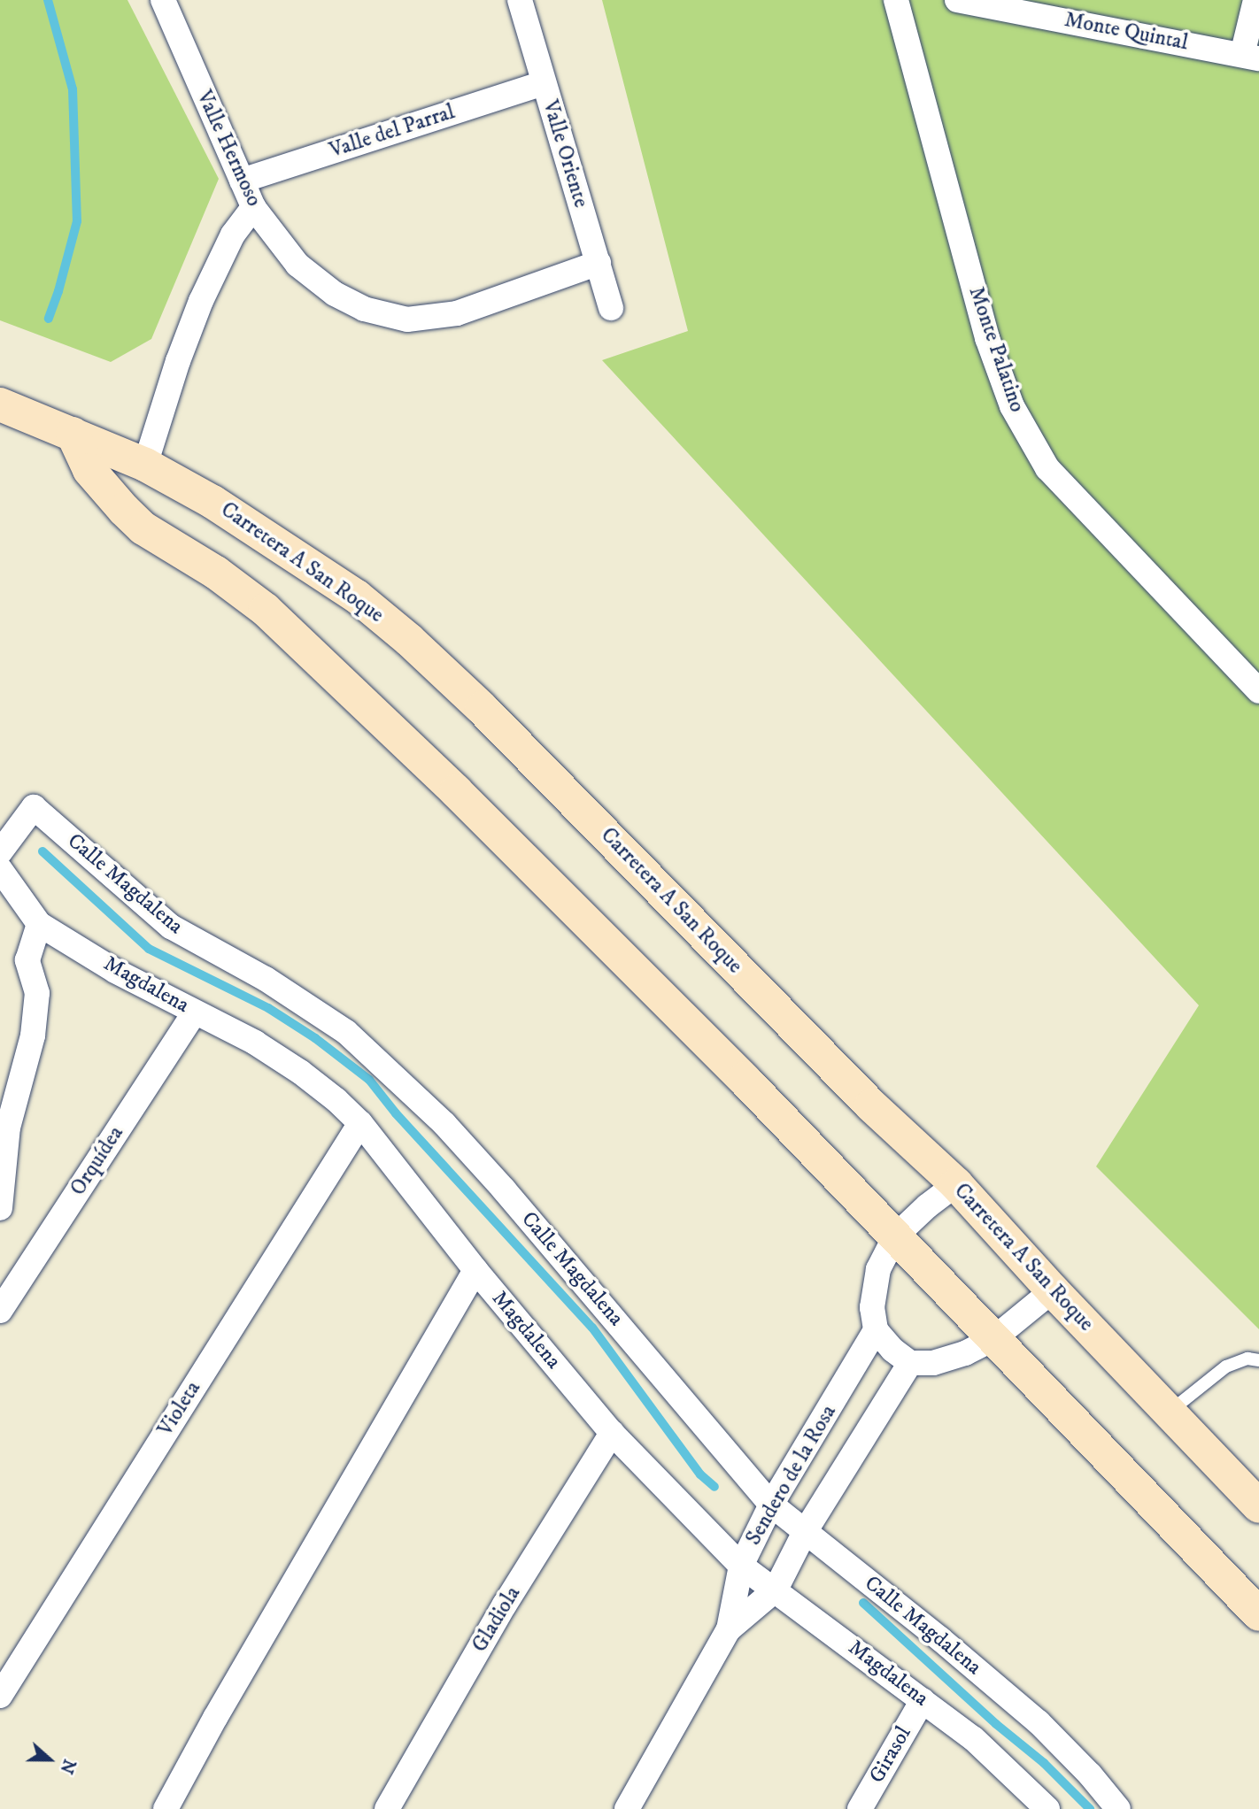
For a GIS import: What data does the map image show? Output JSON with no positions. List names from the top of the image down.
{
  "streets": {
    "main road": ["Carretera A San Roque"],
    "street": [
      "Monte Quintal",
      "Valle del Parral",
      "Valle Hermoso",
      "Valle Oriente",
      "Monte Palatino",
      "Calle Magdalena",
      "Magdalena",
      "Orquídea",
      "Violeta",
      "Sendero de la Rosa",
      "Gladiola",
      "Girasol"
    ]
  },
  "crossings": [
    ["Valle del Parral", "Valle Hermoso"],
    ["Valle del Parral", "Valle Oriente"],
    ["Valle Hermoso", "Valle Oriente"],
    ["Calle Magdalena", "Sendero de la Rosa"],
    ["Magdalena", "Orquídea"],
    ["Magdalena", "Violeta"],
    ["Magdalena", "Sendero de la Rosa"],
    ["Magdalena", "Gladiola"],
    ["Magdalena", "Girasol"]
  ],
  "north": "right"
}
